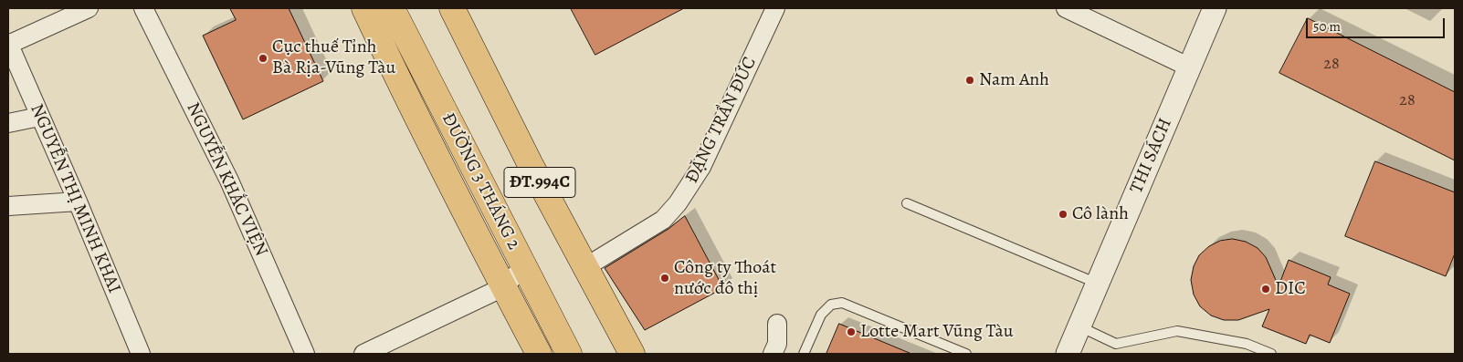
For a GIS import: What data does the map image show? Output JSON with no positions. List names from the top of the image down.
{
  "streets": {
    "main road": ["ĐƯỜNG 3 THÁNG 2", "ĐT.994C"],
    "street": [
      "ĐẶNG TRẦN ĐỨC",
      "THI SÁCH",
      "NGUYỄN KHẮC VIỆN",
      "NGUYỄN THỊ MINH KHAI"
    ]
  },
  "crossings": [
    ["ĐẶNG TRẦN ĐỨC", "ĐƯỜNG 3 THÁNG 2"]
  ],
  "places": [
    "Cục thuế Tỉnh Bà Rịa-Vũng Tàu",
    "Nam Anh",
    "Cô lành",
    "Công ty Thoát nước đô thị",
    "DIC",
    "Lotte Mart Vũng Tàu"
  ],
  "house_numbers": ["28", "28"],
  "scale_bar": "50 m"
}
